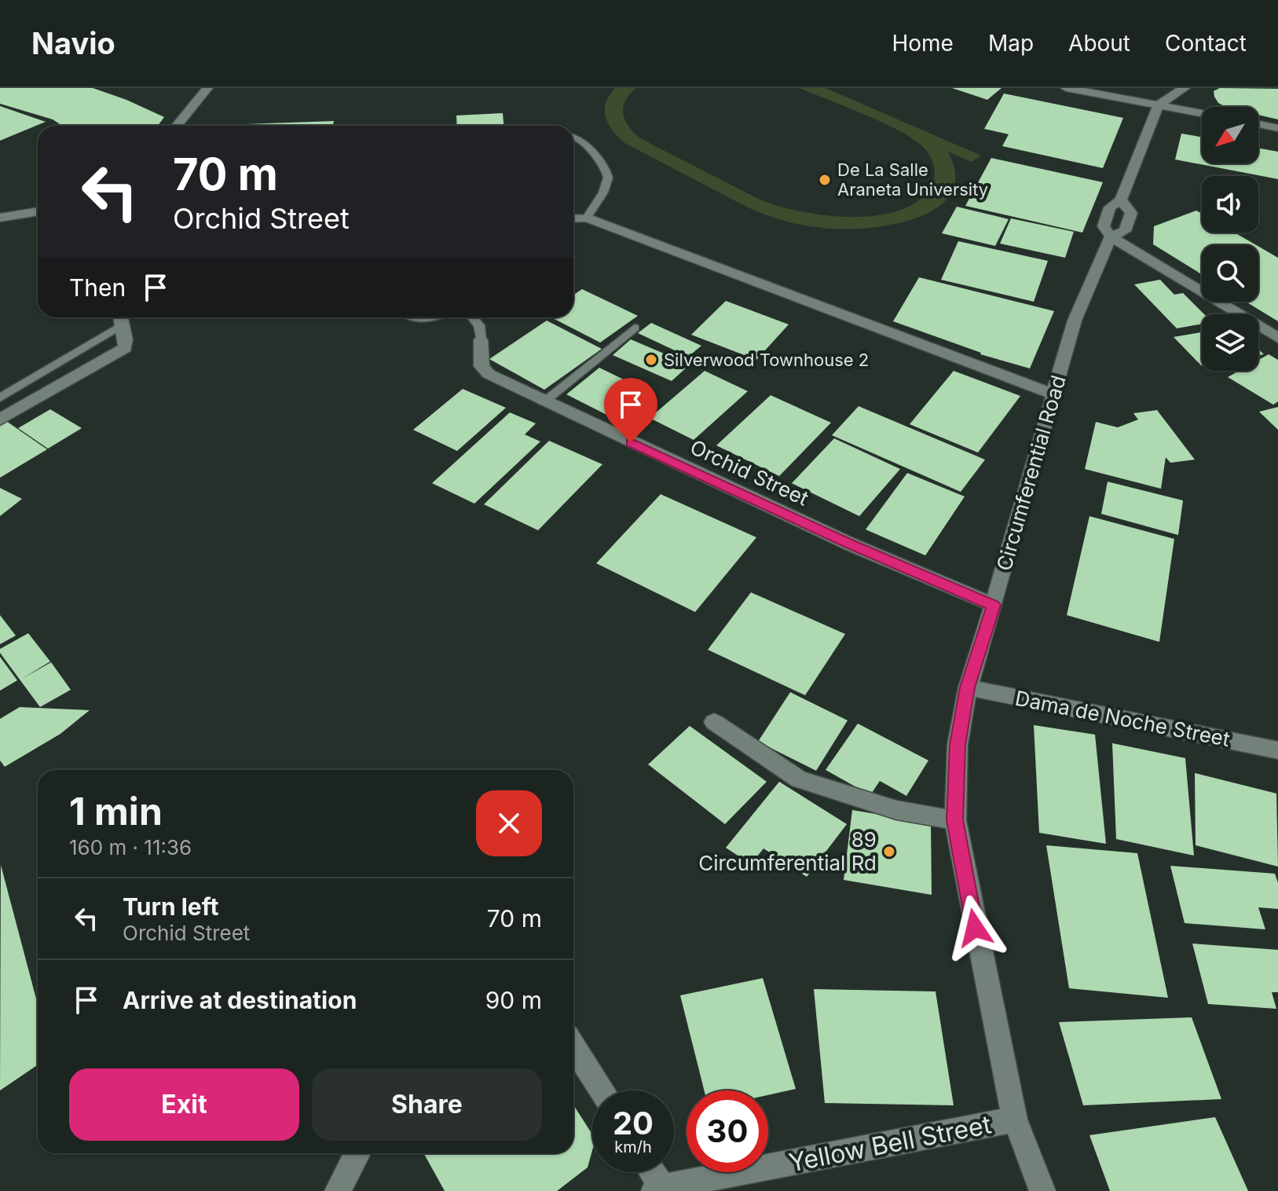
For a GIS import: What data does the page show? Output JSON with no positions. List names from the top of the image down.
{
  "streets": {
    "street": [
      "Orchid Street",
      "Circumferential Road",
      "Dama de Noche Street",
      "Yellow Bell Street"
    ]
  },
  "crossings": [
    ["Orchid Street", "Circumferential Road"],
    ["Circumferential Road", "Dama de Noche Street"],
    ["Circumferential Road", "Yellow Bell Street"]
  ],
  "places": ["De La Salle Araneta University", "Silverwood Townhouse 2", "89 Circumferential Rd"],
  "north": "bottom left",
  "page": {
    "header": "Navio",
    "nav": [
      "Home",
      "Map",
      "About",
      "Contact"
    ],
    "turn": ["70 m", "Orchid Street"],
    "then": "Then",
    "heading": ["1 min", "160 m · 11:36"],
    "list": [
      {
        "name": "Turn left",
        "note": "Orchid Street",
        "value": "70 m"
      },
      {
        "name": "Arrive at destination",
        "value": "90 m"
      }
    ],
    "buttons": ["Exit", "Share"],
    "speed": "20 km/h",
    "limit": "30"
  }
}
